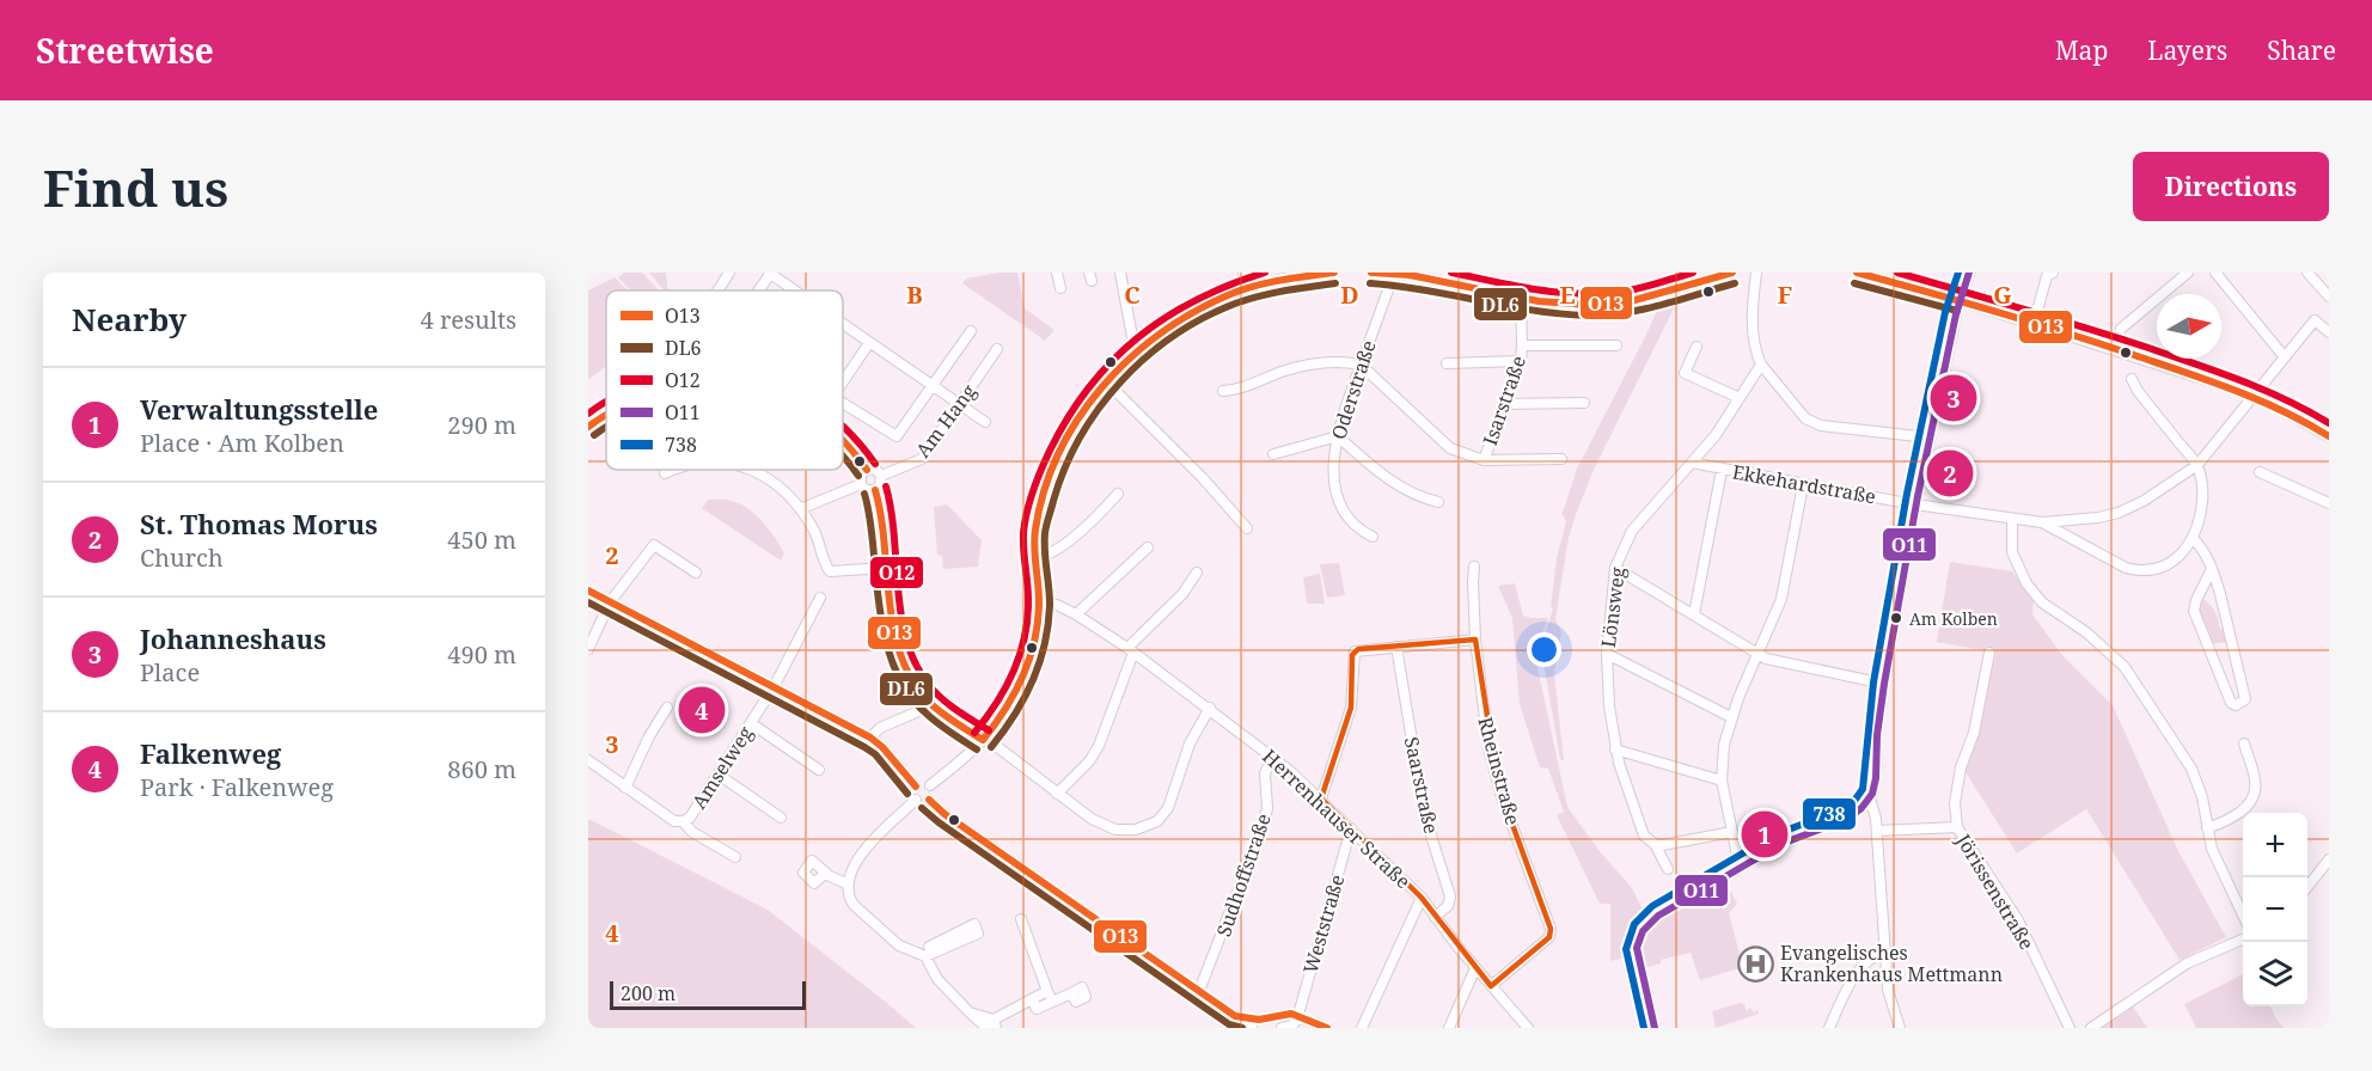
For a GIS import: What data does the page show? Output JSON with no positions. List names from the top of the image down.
{
  "streets": {
    "street": [
      "Oderstraße",
      "Isarstraße",
      "Am Hang",
      "Ekkehardstraße",
      "Lönsweg",
      "Amselweg",
      "Rheinstraße",
      "Saarstraße",
      "Herrenhauser Straße",
      "Sudhoffstraße",
      "Jörissenstraße",
      "Weststraße"
    ]
  },
  "crossings": [
    ["Ekkehardstraße", "Lönsweg"],
    ["Rheinstraße", "Herrenhauser Straße"],
    ["Saarstraße", "Herrenhauser Straße"],
    ["Herrenhauser Straße", "Sudhoffstraße"],
    ["Herrenhauser Straße", "Weststraße"]
  ],
  "places": {
    "other": ["Am Kolben"],
    "hospital": ["Evangelisches Krankenhaus Mettmann"]
  },
  "lines": [
    "transit line O13",
    "transit line O12",
    "transit line O11",
    "transit line 738",
    "transit line DL6"
  ],
  "legend": [
    "O13",
    "DL6",
    "O12",
    "O11",
    "738"
  ],
  "scale_bar": "200 m",
  "north": "right",
  "page": {
    "header": "Streetwise",
    "nav": ["Map", "Layers", "Share"],
    "buttons": "Directions",
    "title": "Find us",
    "heading": ["Nearby", "4 results"],
    "list": [
      {
        "mark": "1",
        "name": "Verwaltungsstelle",
        "note": "Place · Am Kolben",
        "value": "290 m"
      },
      {
        "mark": "2",
        "name": "St. Thomas Morus",
        "note": "Church",
        "value": "450 m"
      },
      {
        "mark": "3",
        "name": "Johanneshaus",
        "note": "Place",
        "value": "490 m"
      },
      {
        "mark": "4",
        "name": "Falkenweg",
        "note": "Park · Falkenweg",
        "value": "860 m"
      }
    ],
    "pins": [
      "3",
      "2",
      "4",
      "1"
    ],
    "map_buttons": ["+", "−"],
    "scale": "200 m"
  },
  "grid": {
    "columns": [
      "B",
      "C",
      "D",
      "E",
      "F",
      "G"
    ],
    "rows": ["2", "3", "4"]
  }
}
